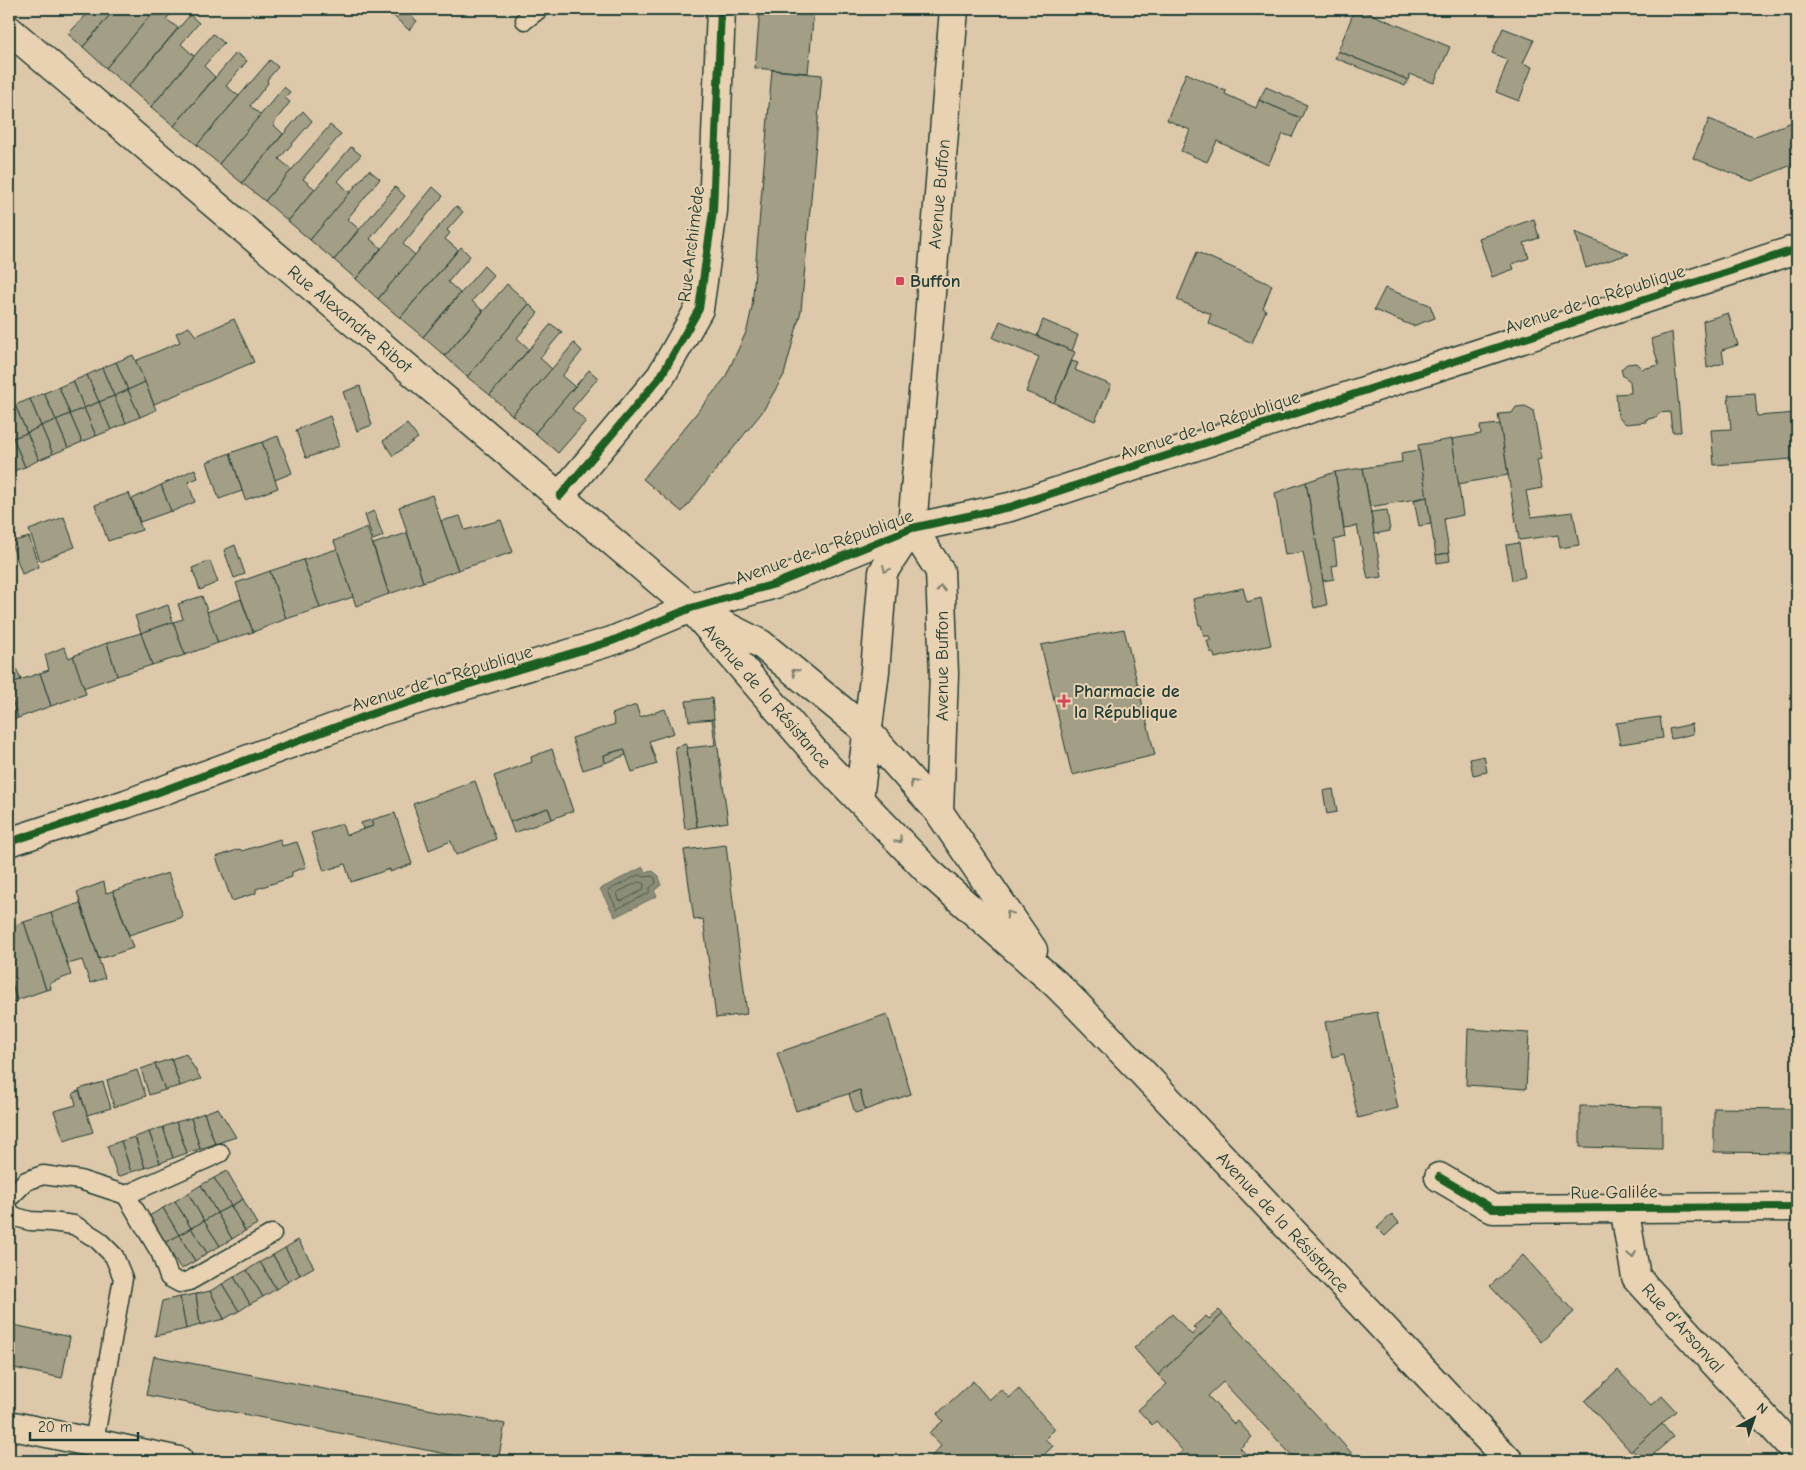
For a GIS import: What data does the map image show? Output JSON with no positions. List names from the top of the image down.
{
  "streets": {
    "street": [
      "Avenue Buffon",
      "Rue Archimède",
      "Avenue de la République",
      "Rue Alexandre Ribot",
      "Avenue de la Résistance",
      "Rue Galilée",
      "Rue d'Arsonval"
    ]
  },
  "crossings": [
    ["Avenue Buffon", "Avenue de la République"],
    ["Avenue Buffon", "Avenue de la Résistance"],
    ["Rue Archimède", "Rue Alexandre Ribot"],
    ["Avenue de la République", "Rue Alexandre Ribot"],
    ["Avenue de la République", "Avenue de la Résistance"],
    ["Rue Alexandre Ribot", "Avenue de la Résistance"],
    ["Rue Galilée", "Rue d'Arsonval"]
  ],
  "one_way": ["Rue d'Arsonval"],
  "places": {
    "transit": ["Buffon"],
    "health": ["Pharmacie de la République"]
  },
  "scale_bar": "20 m",
  "north": "top right"
}
